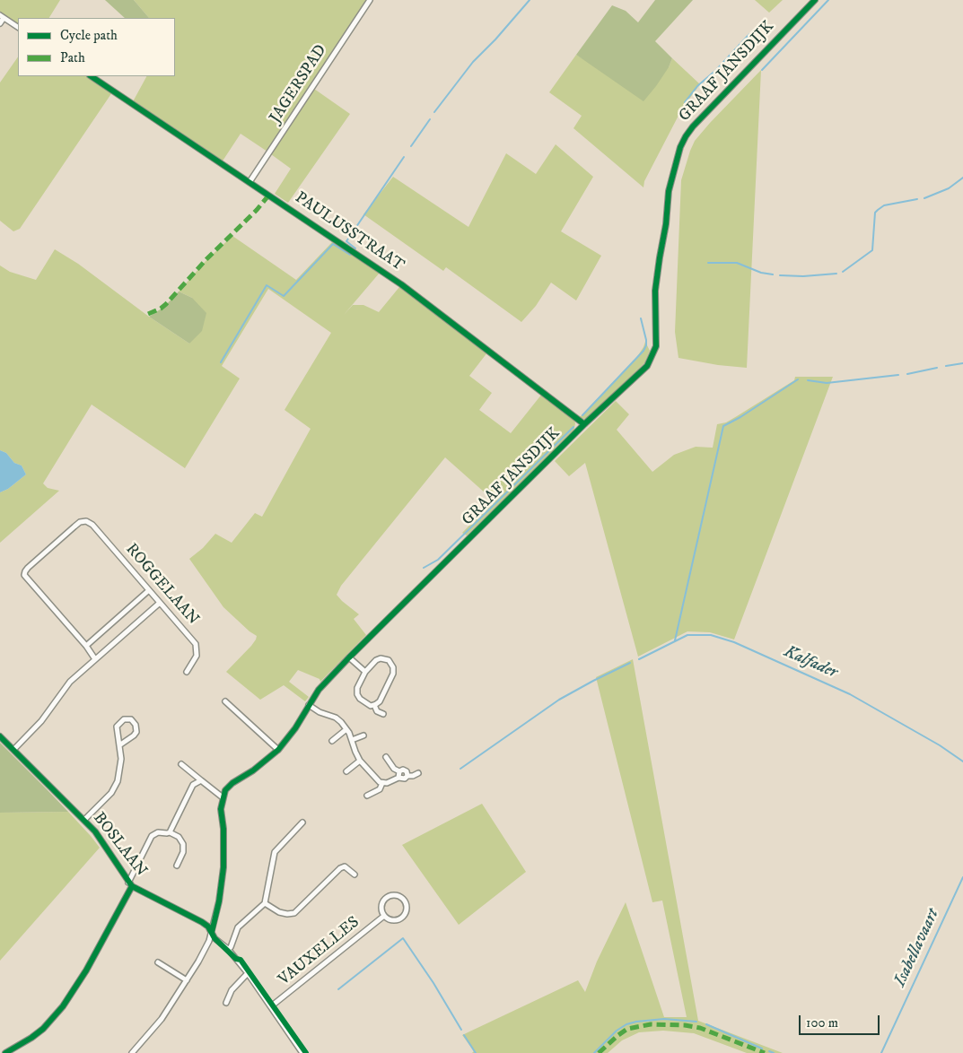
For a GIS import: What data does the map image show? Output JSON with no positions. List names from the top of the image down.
{
  "streets": {
    "street": [
      "GRAAF JANSDIJK",
      "JAGERSPAD",
      "PAULUSSTRAAT",
      "ROGGELAAN",
      "BOSLAAN",
      "VAUXELLES"
    ]
  },
  "crossings": [
    ["GRAAF JANSDIJK", "PAULUSSTRAAT"],
    ["JAGERSPAD", "PAULUSSTRAAT"],
    ["BOSLAAN", "VAUXELLES"]
  ],
  "water": ["Kalfader", "Isabellavaart"],
  "legend": ["Cycle path", "Path"],
  "scale_bar": "100 m"
}
